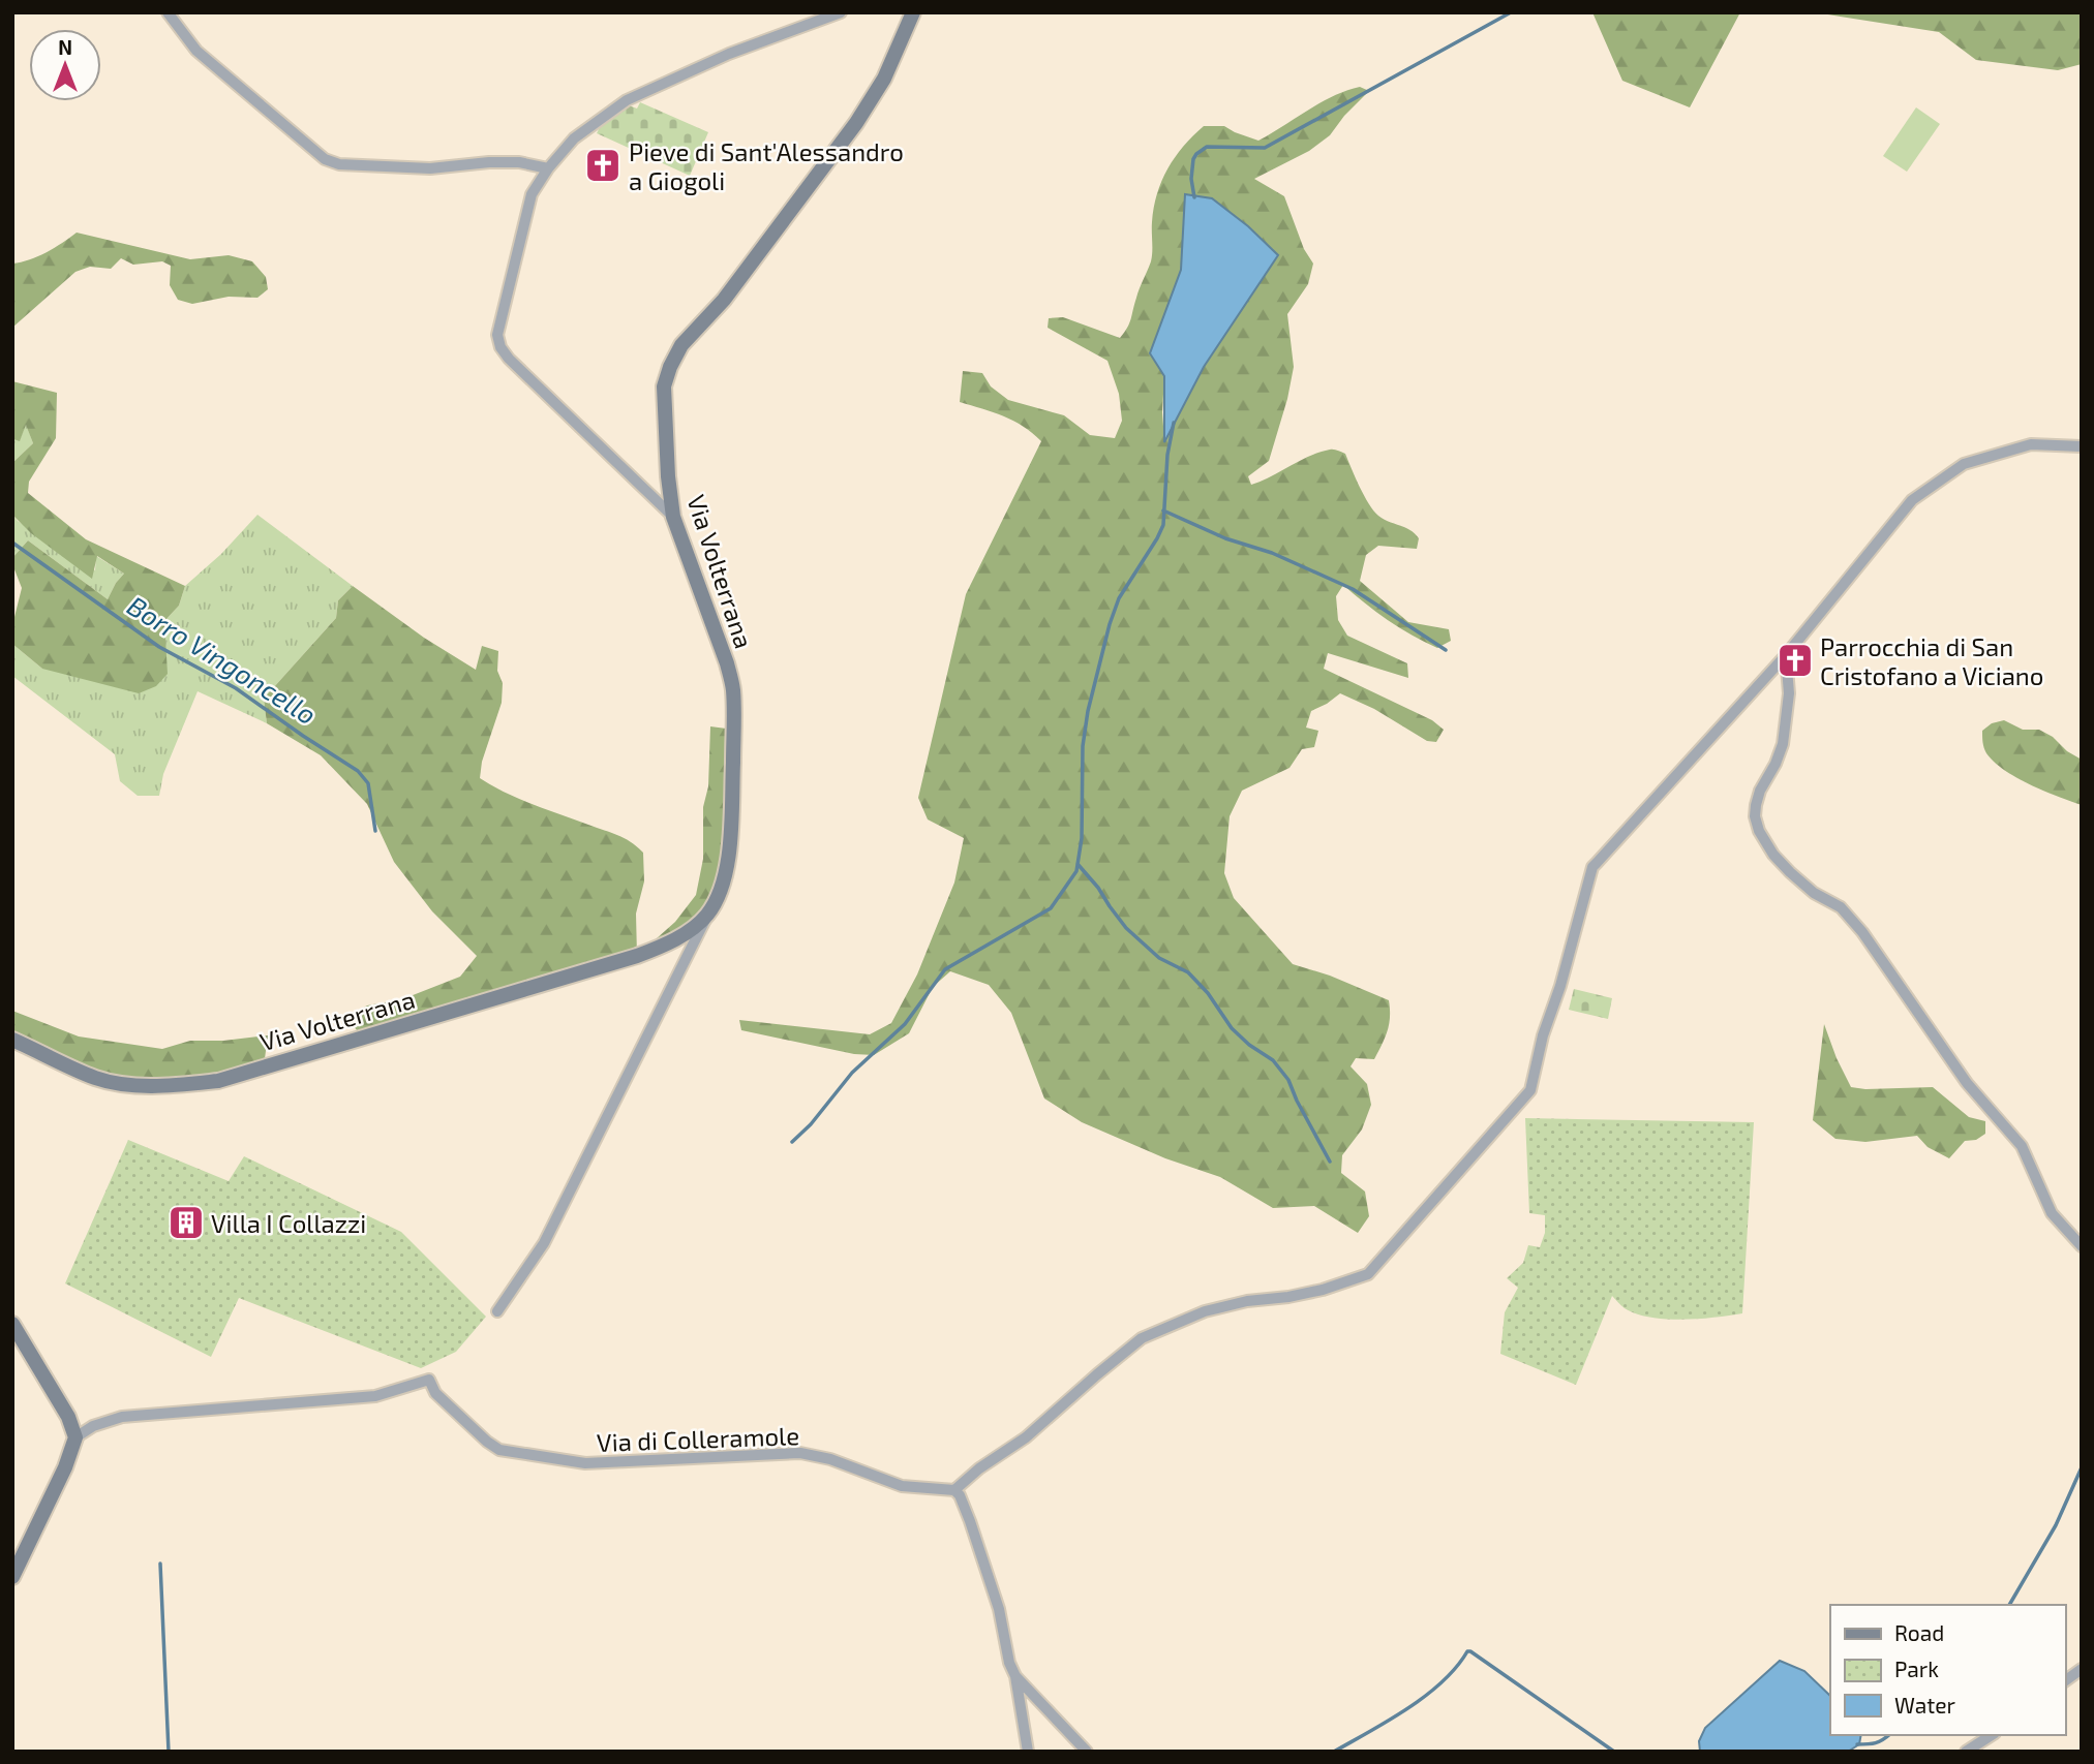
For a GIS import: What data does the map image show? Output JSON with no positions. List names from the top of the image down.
{
  "streets": {
    "main road": ["Via Volterrana"],
    "street": ["Via di Colleramole"]
  },
  "water": ["Borro Vingoncello"],
  "places": {
    "church": ["Pieve di Sant'Alessandro a Giogoli", "Parrocchia di San Cristofano a Viciano"],
    "building": ["Villa I Collazzi"]
  },
  "legend": ["Road", "Park", "Water"],
  "north": "top"
}
